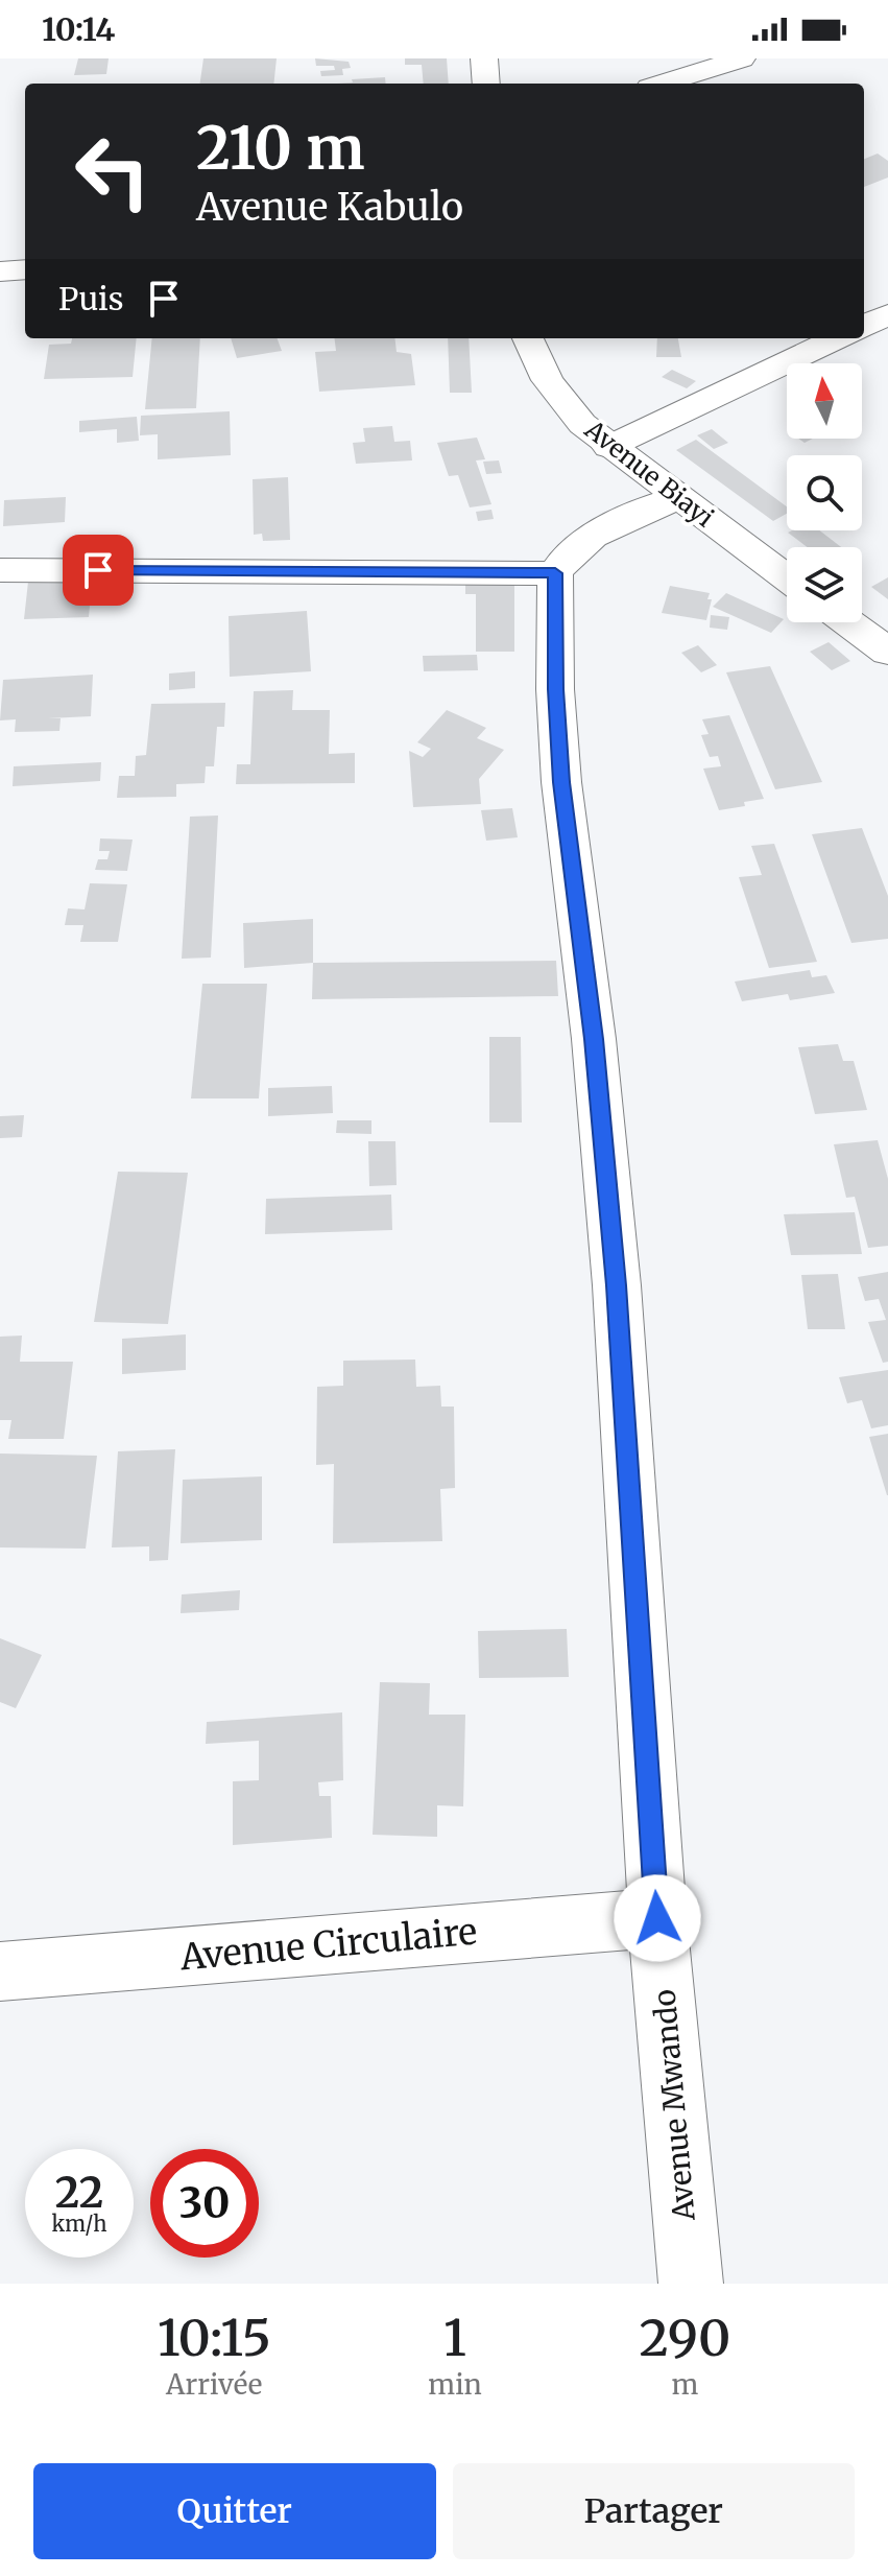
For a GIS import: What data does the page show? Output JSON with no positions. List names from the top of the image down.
{
  "streets": {
    "street": ["Avenue Biayi", "Avenue Circulaire", "Avenue Mwando"]
  },
  "crossings": [
    ["Avenue Circulaire", "Avenue Mwando"]
  ],
  "north": "top",
  "page": {
    "status": "10:14",
    "turn": ["210 m", "Avenue Kabulo"],
    "then": "Puis",
    "speed": "22 km/h",
    "limit": "30",
    "eta": [
      "10:15",
      "Arrivée",
      "1",
      "min",
      "290",
      "m"
    ],
    "buttons": ["Quitter", "Partager"]
  }
}
